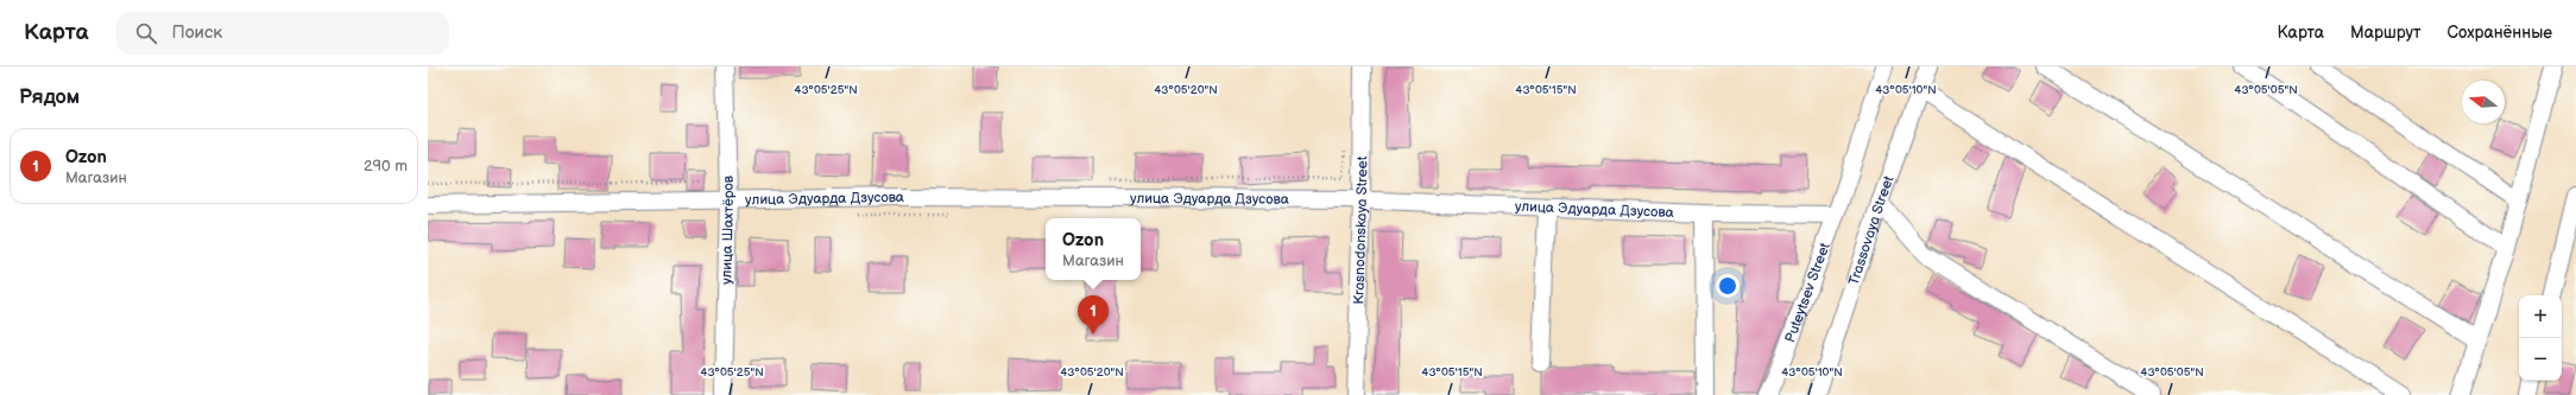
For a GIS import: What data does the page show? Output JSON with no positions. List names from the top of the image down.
{
  "streets": {
    "street": [
      "улица Эдуарда Дзусова",
      "улица Шахтёров",
      "Trassovaya Street",
      "Krasnodonskaya Street",
      "Puteytsev Street"
    ]
  },
  "crossings": [
    ["улица Эдуарда Дзусова", "улица Шахтёров"],
    ["улица Эдуарда Дзусова", "Krasnodonskaya Street"],
    ["улица Эдуарда Дзусова", "Puteytsev Street"]
  ],
  "north": "left",
  "page": {
    "header": "Карта",
    "search": "Поиск",
    "nav": ["Карта", "Маршрут", "Сохранённые"],
    "heading": "Рядом",
    "list": [
      {
        "mark": "1",
        "name": "Ozon",
        "note": "Магазин",
        "value": "290 m"
      }
    ],
    "popup": ["Ozon", "Магазин"],
    "map_buttons": ["+", "−"],
    "pins": "1"
  },
  "coordinates": [
    "43°05'25\"N",
    "43°05'20\"N",
    "43°05'15\"N",
    "43°05'10\"N",
    "43°05'05\"N"
  ]
}
